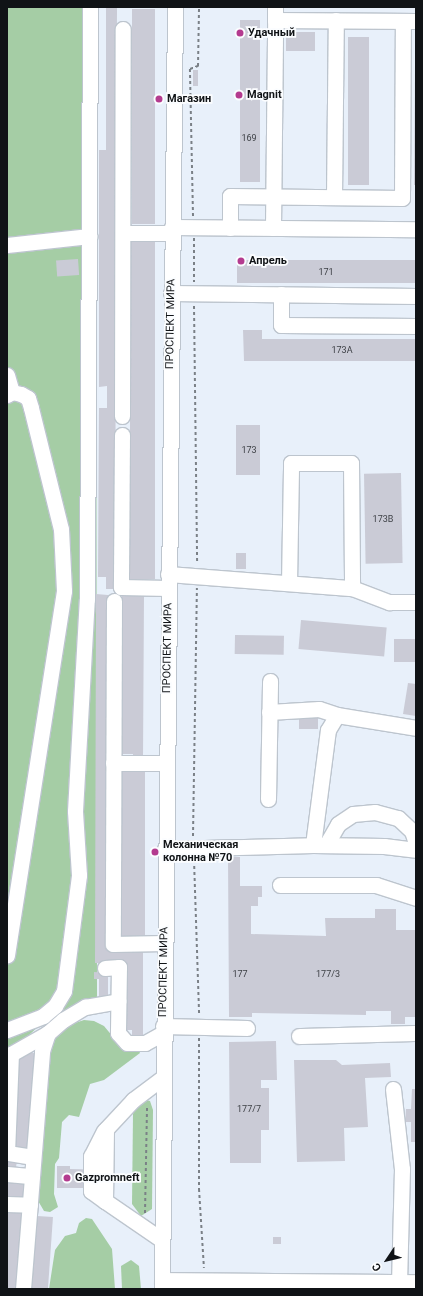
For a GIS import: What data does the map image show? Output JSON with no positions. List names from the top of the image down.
{
  "streets": {
    "street": ["ПРОСПЕКТ МИРА"]
  },
  "places": [
    "Удачный",
    "Magnit",
    "Магазин",
    "Апрель",
    "Механическая колонна №70",
    "Gazpromneft"
  ],
  "house_numbers": [
    "169",
    "171",
    "173А",
    "173",
    "173В",
    "177",
    "177/3",
    "177/7"
  ],
  "north": "bottom left"
}
